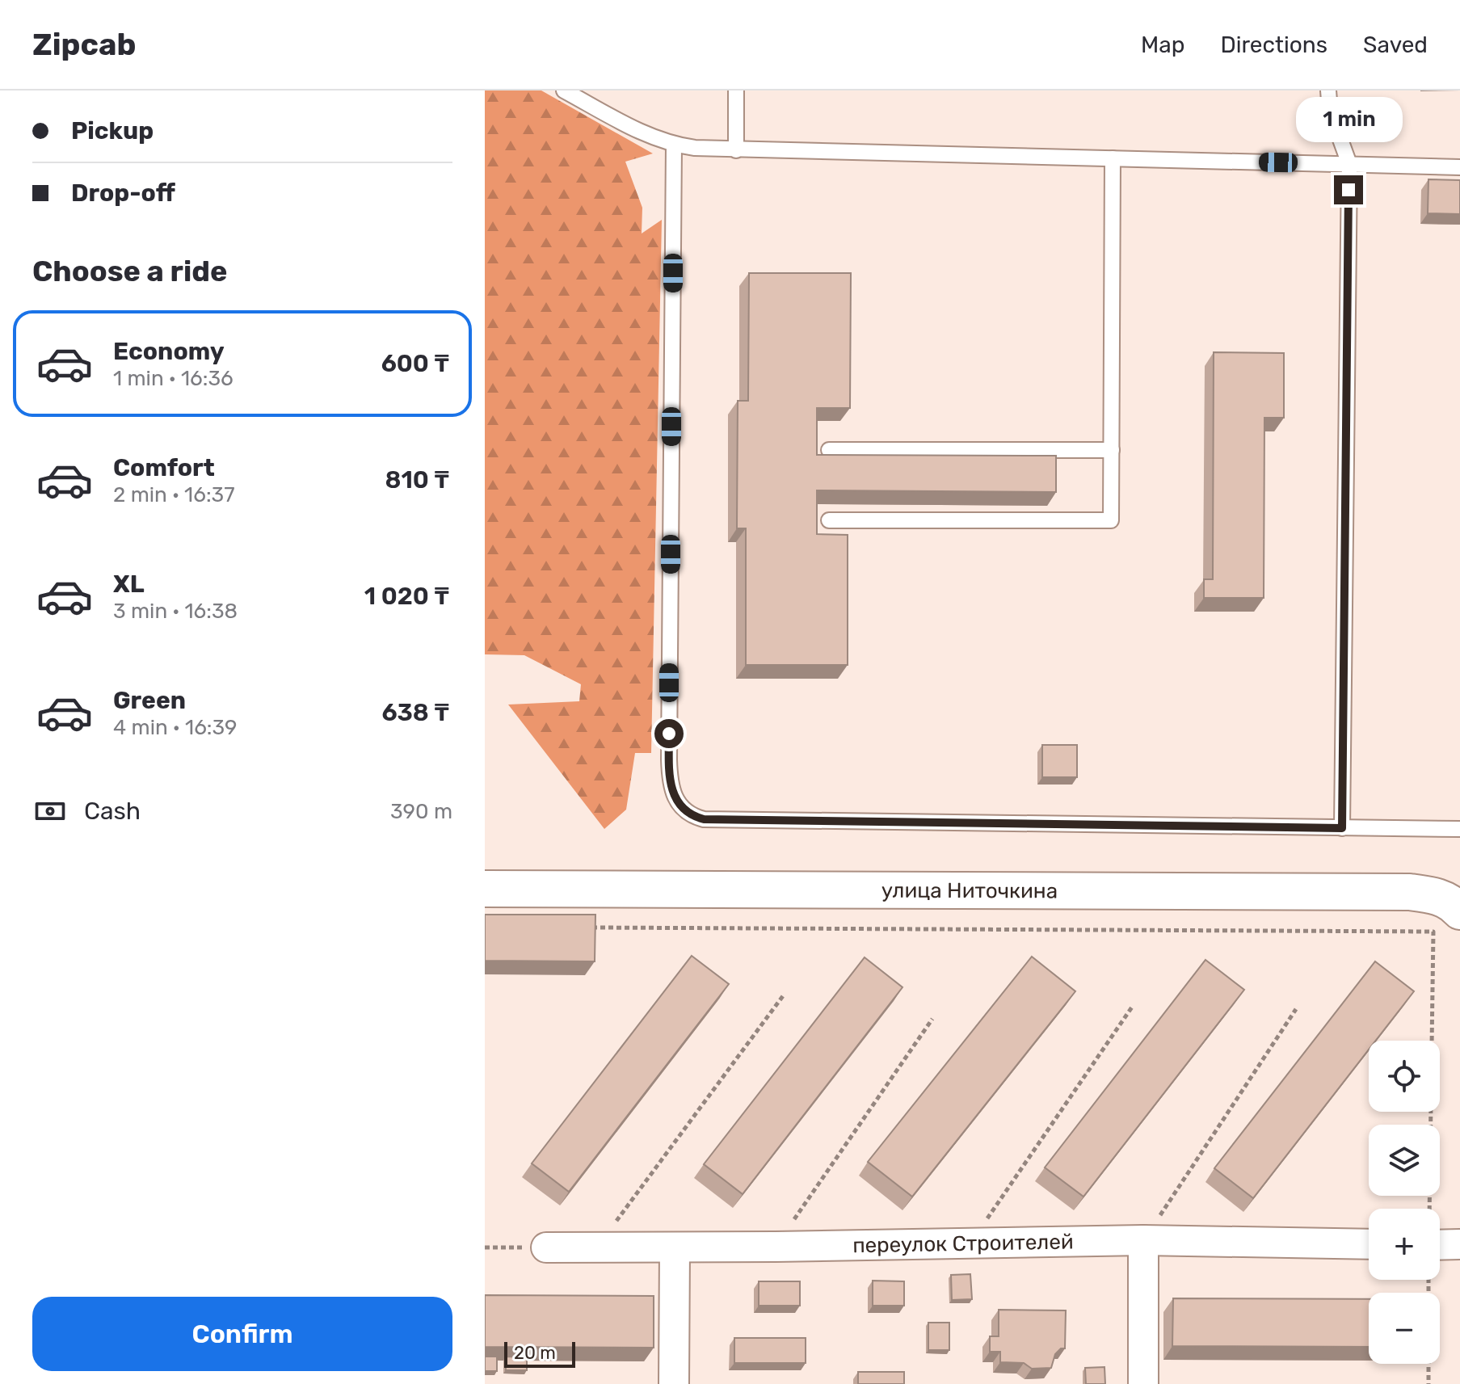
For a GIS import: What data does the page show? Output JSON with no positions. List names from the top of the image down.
{
  "streets": {
    "street": ["улица Ниточкина", "переулок Строителей"]
  },
  "scale_bar": "20 m",
  "page": {
    "header": "Zipcab",
    "nav": ["Map", "Directions", "Saved"],
    "banner": ["Pickup", "Drop-off"],
    "bubble": "1 min",
    "heading": "Choose a ride",
    "list": [
      {
        "name": "Economy",
        "note": "1 min · 16:36",
        "value": "600 ₸"
      },
      {
        "name": "Comfort",
        "note": "2 min · 16:37",
        "value": "810 ₸"
      },
      {
        "name": "XL",
        "note": "3 min · 16:38",
        "value": "1 020 ₸"
      },
      {
        "name": "Green",
        "note": "4 min · 16:39",
        "value": "638 ₸"
      }
    ],
    "pay": ["Cash", "390 m"],
    "map_buttons": ["+", "−"],
    "buttons": "Confirm",
    "scale": "20 m"
  }
}
